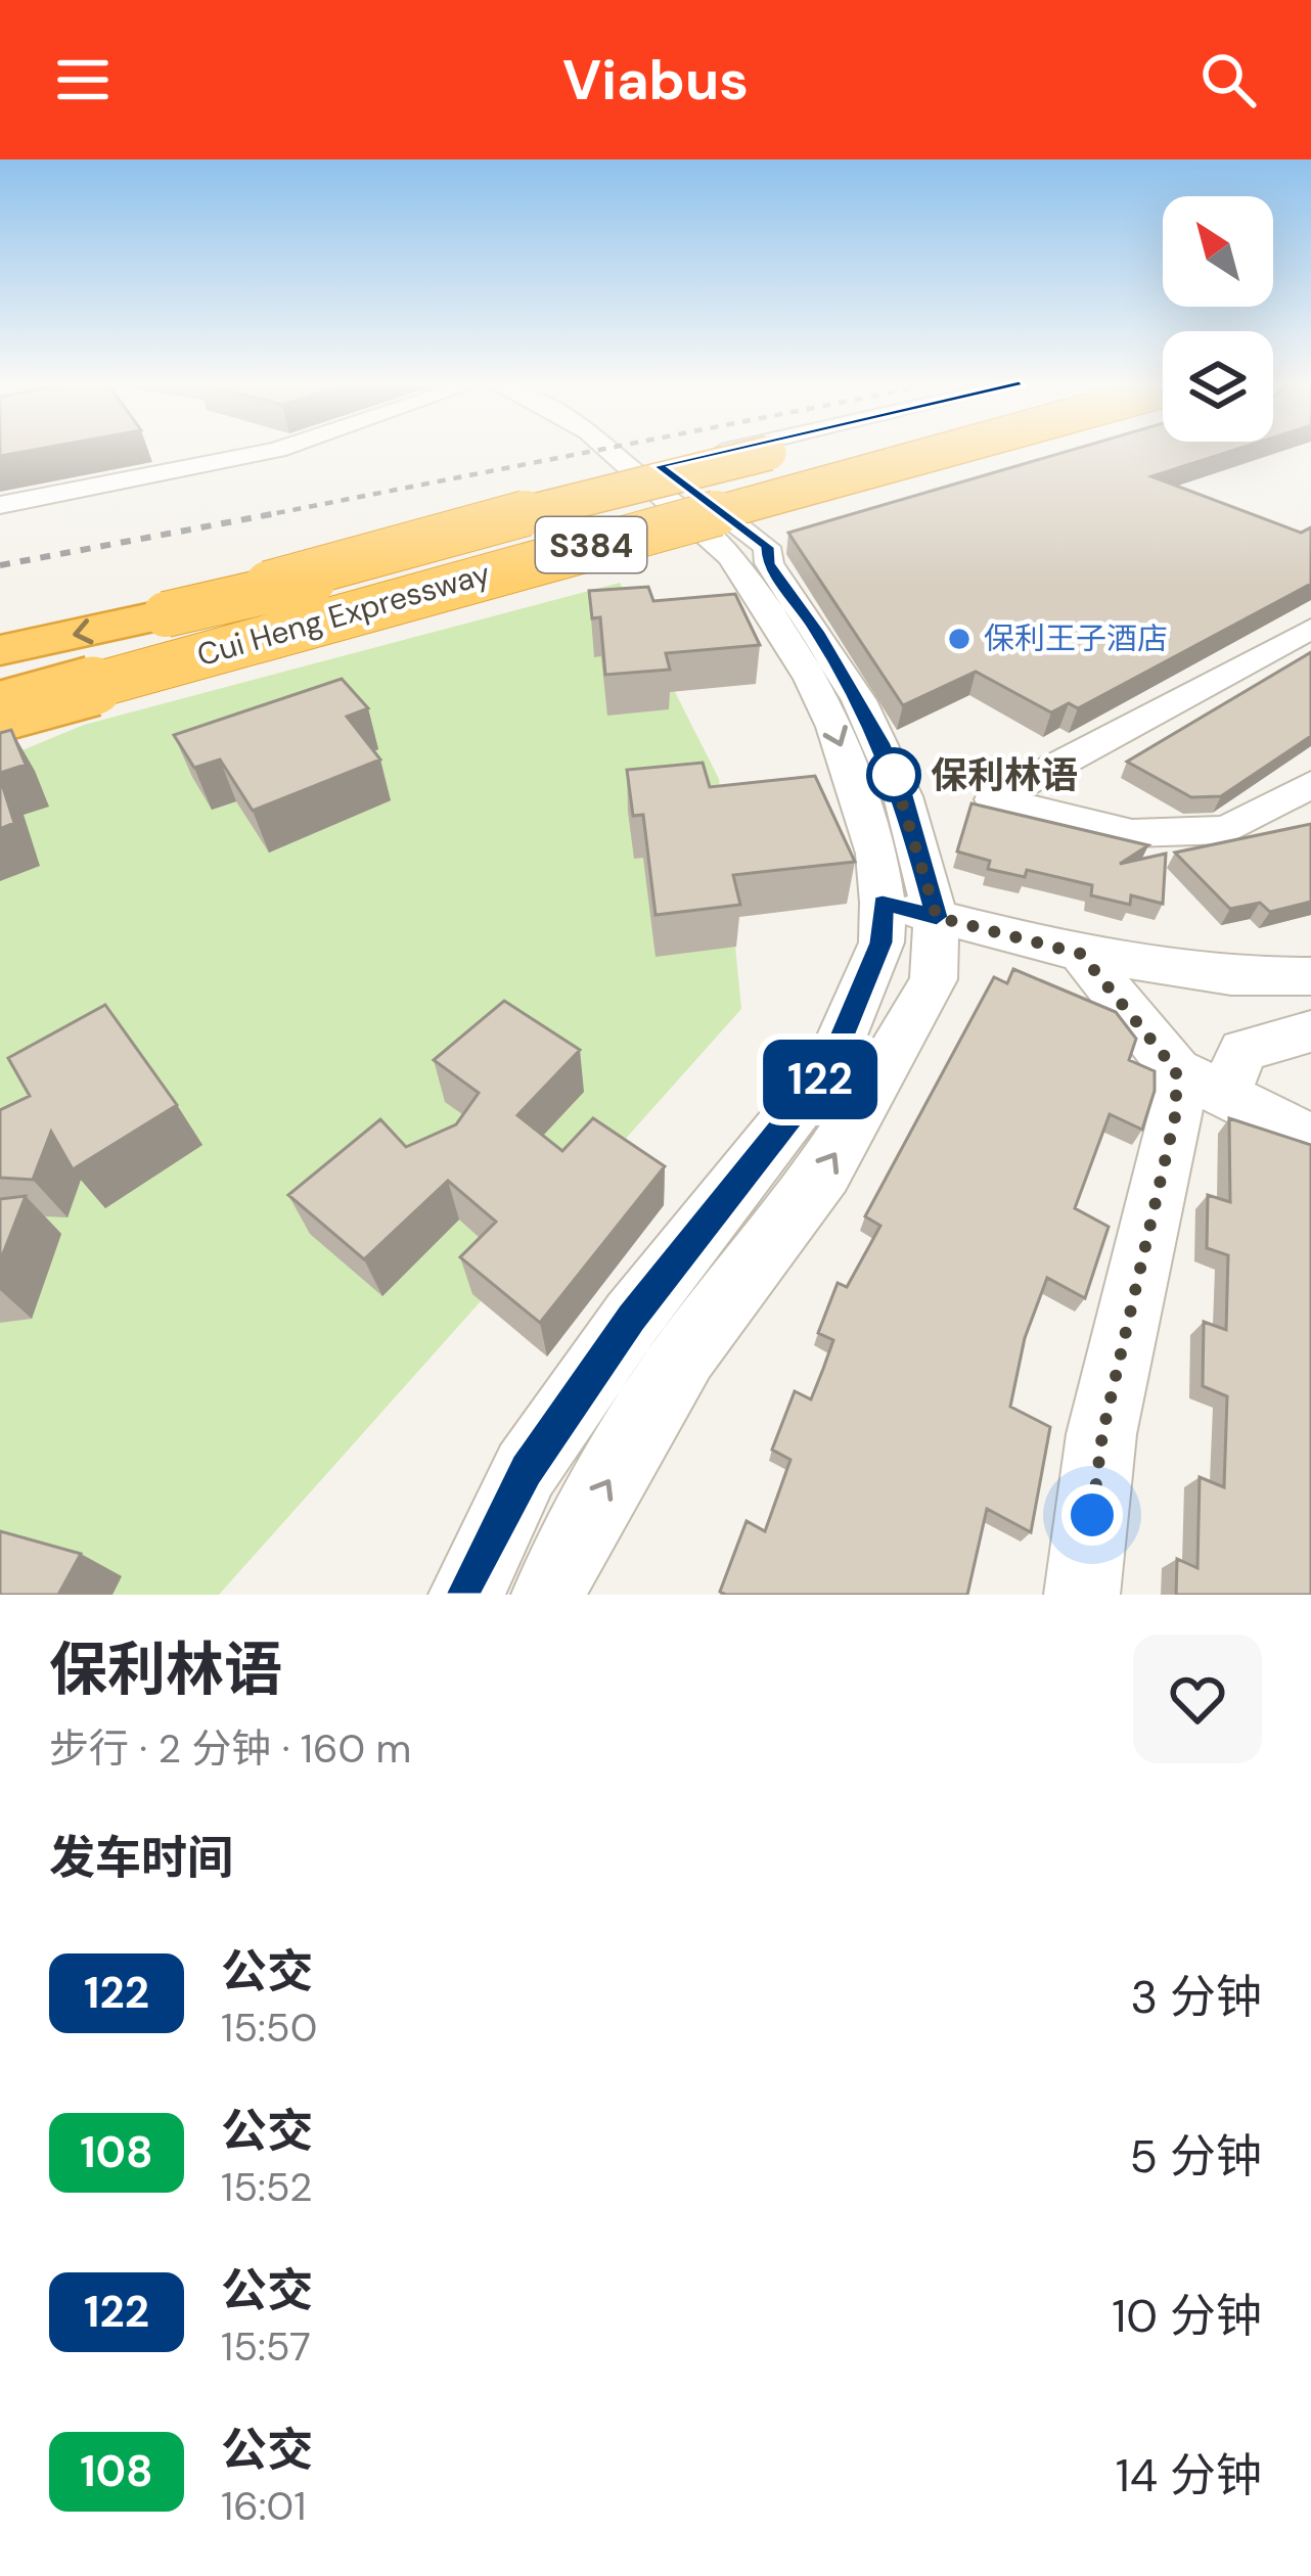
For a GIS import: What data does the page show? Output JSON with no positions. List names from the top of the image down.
{
  "streets": {
    "highway": ["S384", "Cui Heng Expressway"]
  },
  "places": ["保利王子酒店", "保利林语"],
  "lines": ["bus line 122"],
  "north": "top left",
  "page": {
    "header": "Viabus",
    "on_map": "122",
    "heading": [
      ["保利林语", "步行 · 2 分钟 · 160 m"],
      "发车时间"
    ],
    "list": [
      {
        "mark": "122",
        "name": "公交",
        "note": "15:50",
        "value": "3 分钟"
      },
      {
        "mark": "108",
        "name": "公交",
        "note": "15:52",
        "value": "5 分钟"
      },
      {
        "mark": "122",
        "name": "公交",
        "note": "15:57",
        "value": "10 分钟"
      },
      {
        "mark": "108",
        "name": "公交",
        "note": "16:01",
        "value": "14 分钟"
      }
    ]
  }
}
